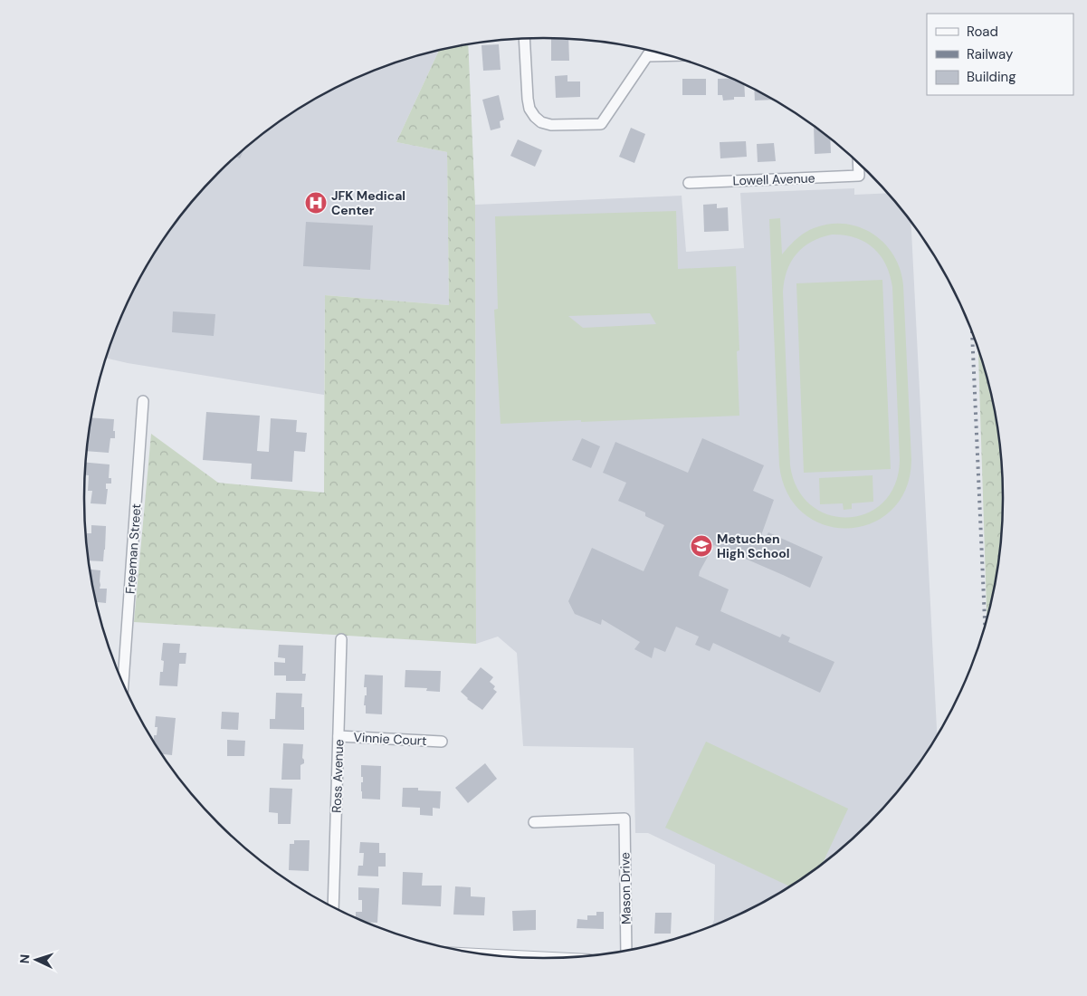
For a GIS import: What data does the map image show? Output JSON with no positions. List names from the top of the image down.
{
  "streets": {
    "street": [
      "Lowell Avenue",
      "Freeman Street",
      "Vinnie Court",
      "Ross Avenue",
      "Mason Drive"
    ]
  },
  "crossings": [
    ["Vinnie Court", "Ross Avenue"]
  ],
  "places": {
    "hospital": ["JFK Medical Center"],
    "school or university": ["Metuchen High School"]
  },
  "legend": ["Road", "Railway", "Building"],
  "north": "left"
}
